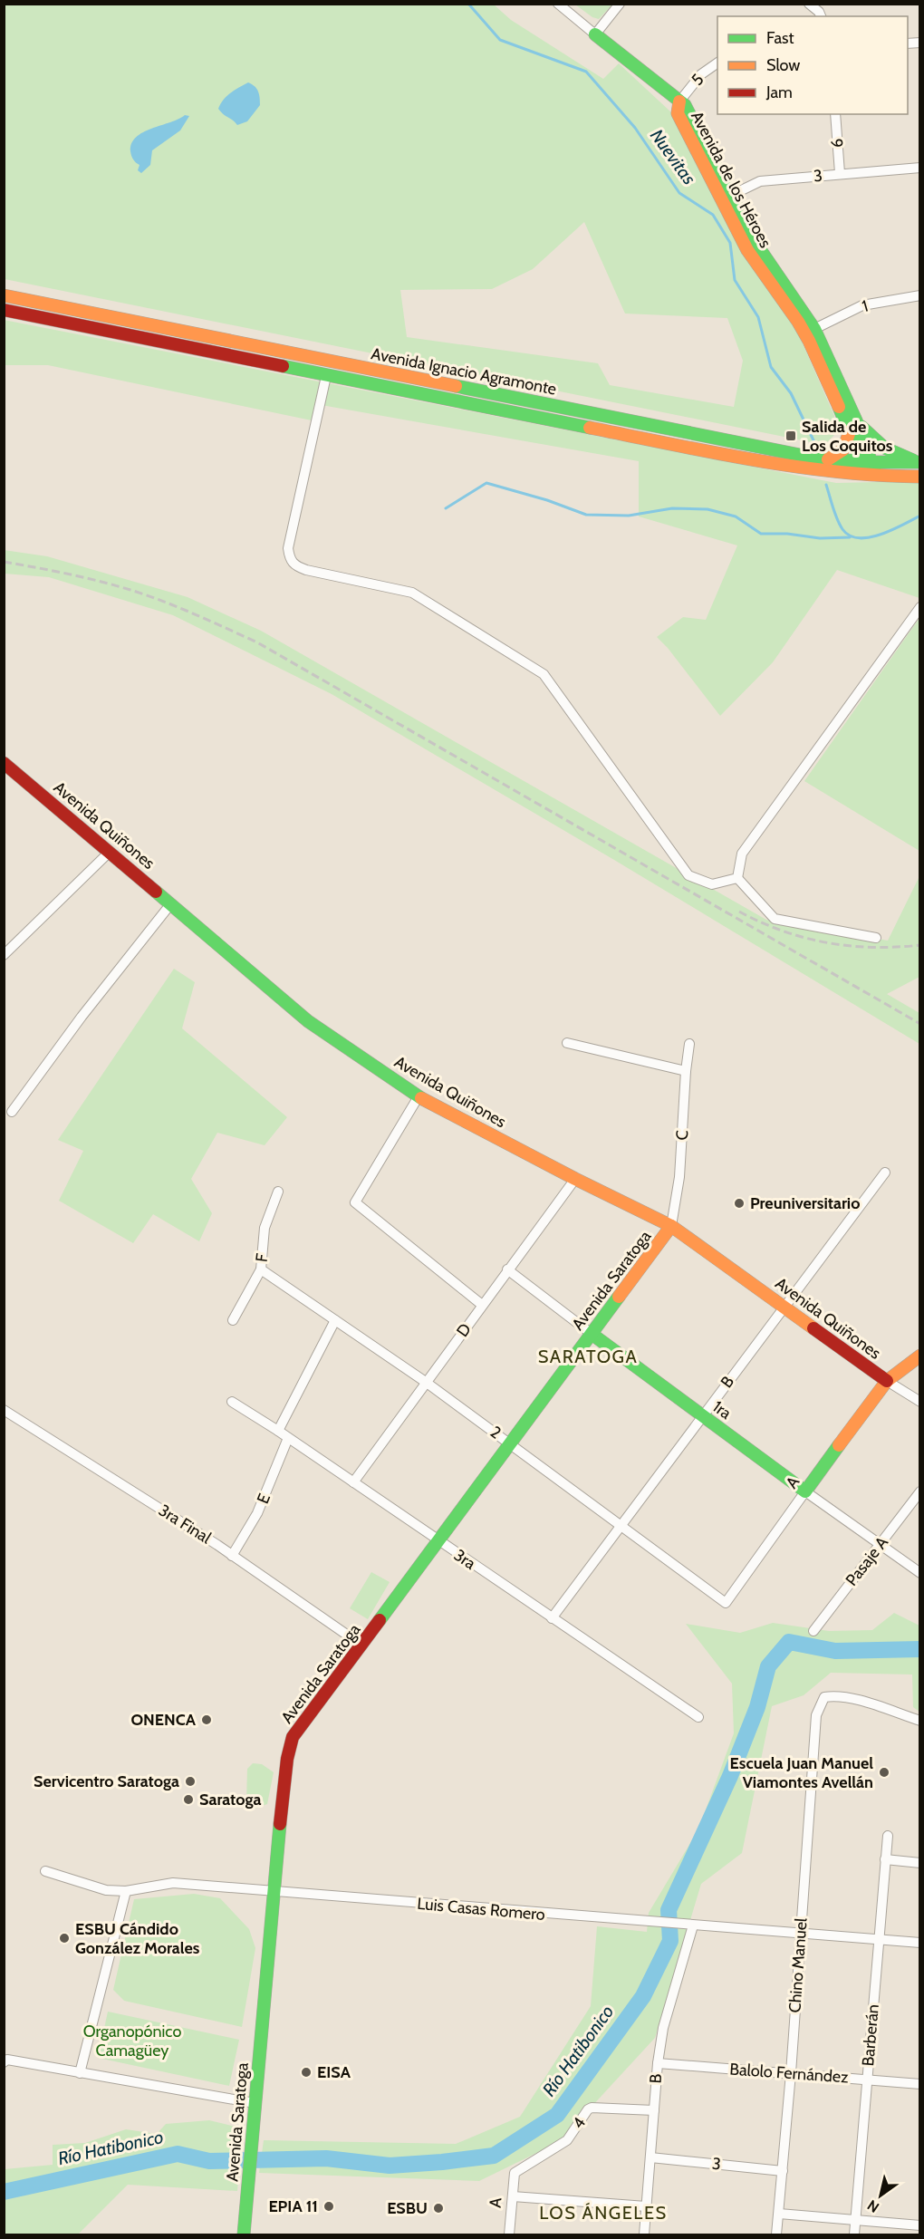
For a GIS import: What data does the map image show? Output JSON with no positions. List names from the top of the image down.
{
  "streets": {
    "main road": [
      "Avenida de los Héroes",
      "Avenida Ignacio Agramonte",
      "Avenida Quiñones",
      "Avenida Saratoga",
      "1ra",
      "A"
    ],
    "street": [
      "5",
      "6",
      "3",
      "1",
      "C",
      "F",
      "D",
      "B",
      "2",
      "E",
      "3ra Final",
      "3ra",
      "Pasaje A",
      "Luis Casas Romero",
      "Chino Manuel",
      "Barberán",
      "Balolo Fernández",
      "4"
    ]
  },
  "crossings": [
    ["5", "Avenida de los Héroes"],
    ["6", "3"],
    ["3", "Avenida de los Héroes"],
    ["3", "B"],
    ["3", "Chino Manuel"],
    ["Avenida de los Héroes", "1"],
    ["Avenida de los Héroes", "Avenida Ignacio Agramonte"],
    ["Avenida Quiñones", "C"],
    ["Avenida Quiñones", "Avenida Saratoga"],
    ["Avenida Quiñones", "D"],
    ["Avenida Quiñones", "B"],
    ["Avenida Quiñones", "A"],
    ["C", "Avenida Saratoga"],
    ["F", "2"],
    ["Avenida Saratoga", "1ra"],
    ["Avenida Saratoga", "2"],
    ["Avenida Saratoga", "3ra Final"],
    ["Avenida Saratoga", "3ra"],
    ["Avenida Saratoga", "Luis Casas Romero"],
    ["D", "1ra"],
    ["D", "2"],
    ["D", "3ra"],
    ["B", "1ra"],
    ["B", "2"],
    ["B", "3ra"],
    ["B", "Luis Casas Romero"],
    ["B", "Balolo Fernández"],
    ["B", "4"],
    ["1ra", "A"],
    ["1ra", "Pasaje A"],
    ["2", "A"],
    ["A", "4"],
    ["E", "3ra Final"],
    ["E", "3ra"],
    ["Luis Casas Romero", "Chino Manuel"],
    ["Luis Casas Romero", "Barberán"],
    ["Chino Manuel", "Balolo Fernández"],
    ["Barberán", "Balolo Fernández"]
  ],
  "districts": ["SARATOGA", "LOS ÁNGELES"],
  "water": ["Nuevitas", "Río Hatibonico"],
  "parks": ["Organopónico Camagüey"],
  "places": {
    "transit": ["Salida de Los Coquitos"],
    "other": [
      "Preuniversitario",
      "ONENCA",
      "Escuela Juan Manuel Viamontes Avellán",
      "Servicentro Saratoga",
      "Saratoga",
      "ESBU Cándido González Morales",
      "EISA",
      "EPIA 11",
      "ESBU"
    ]
  },
  "legend": ["Fast", "Slow", "Jam"],
  "north": "bottom left"
}
